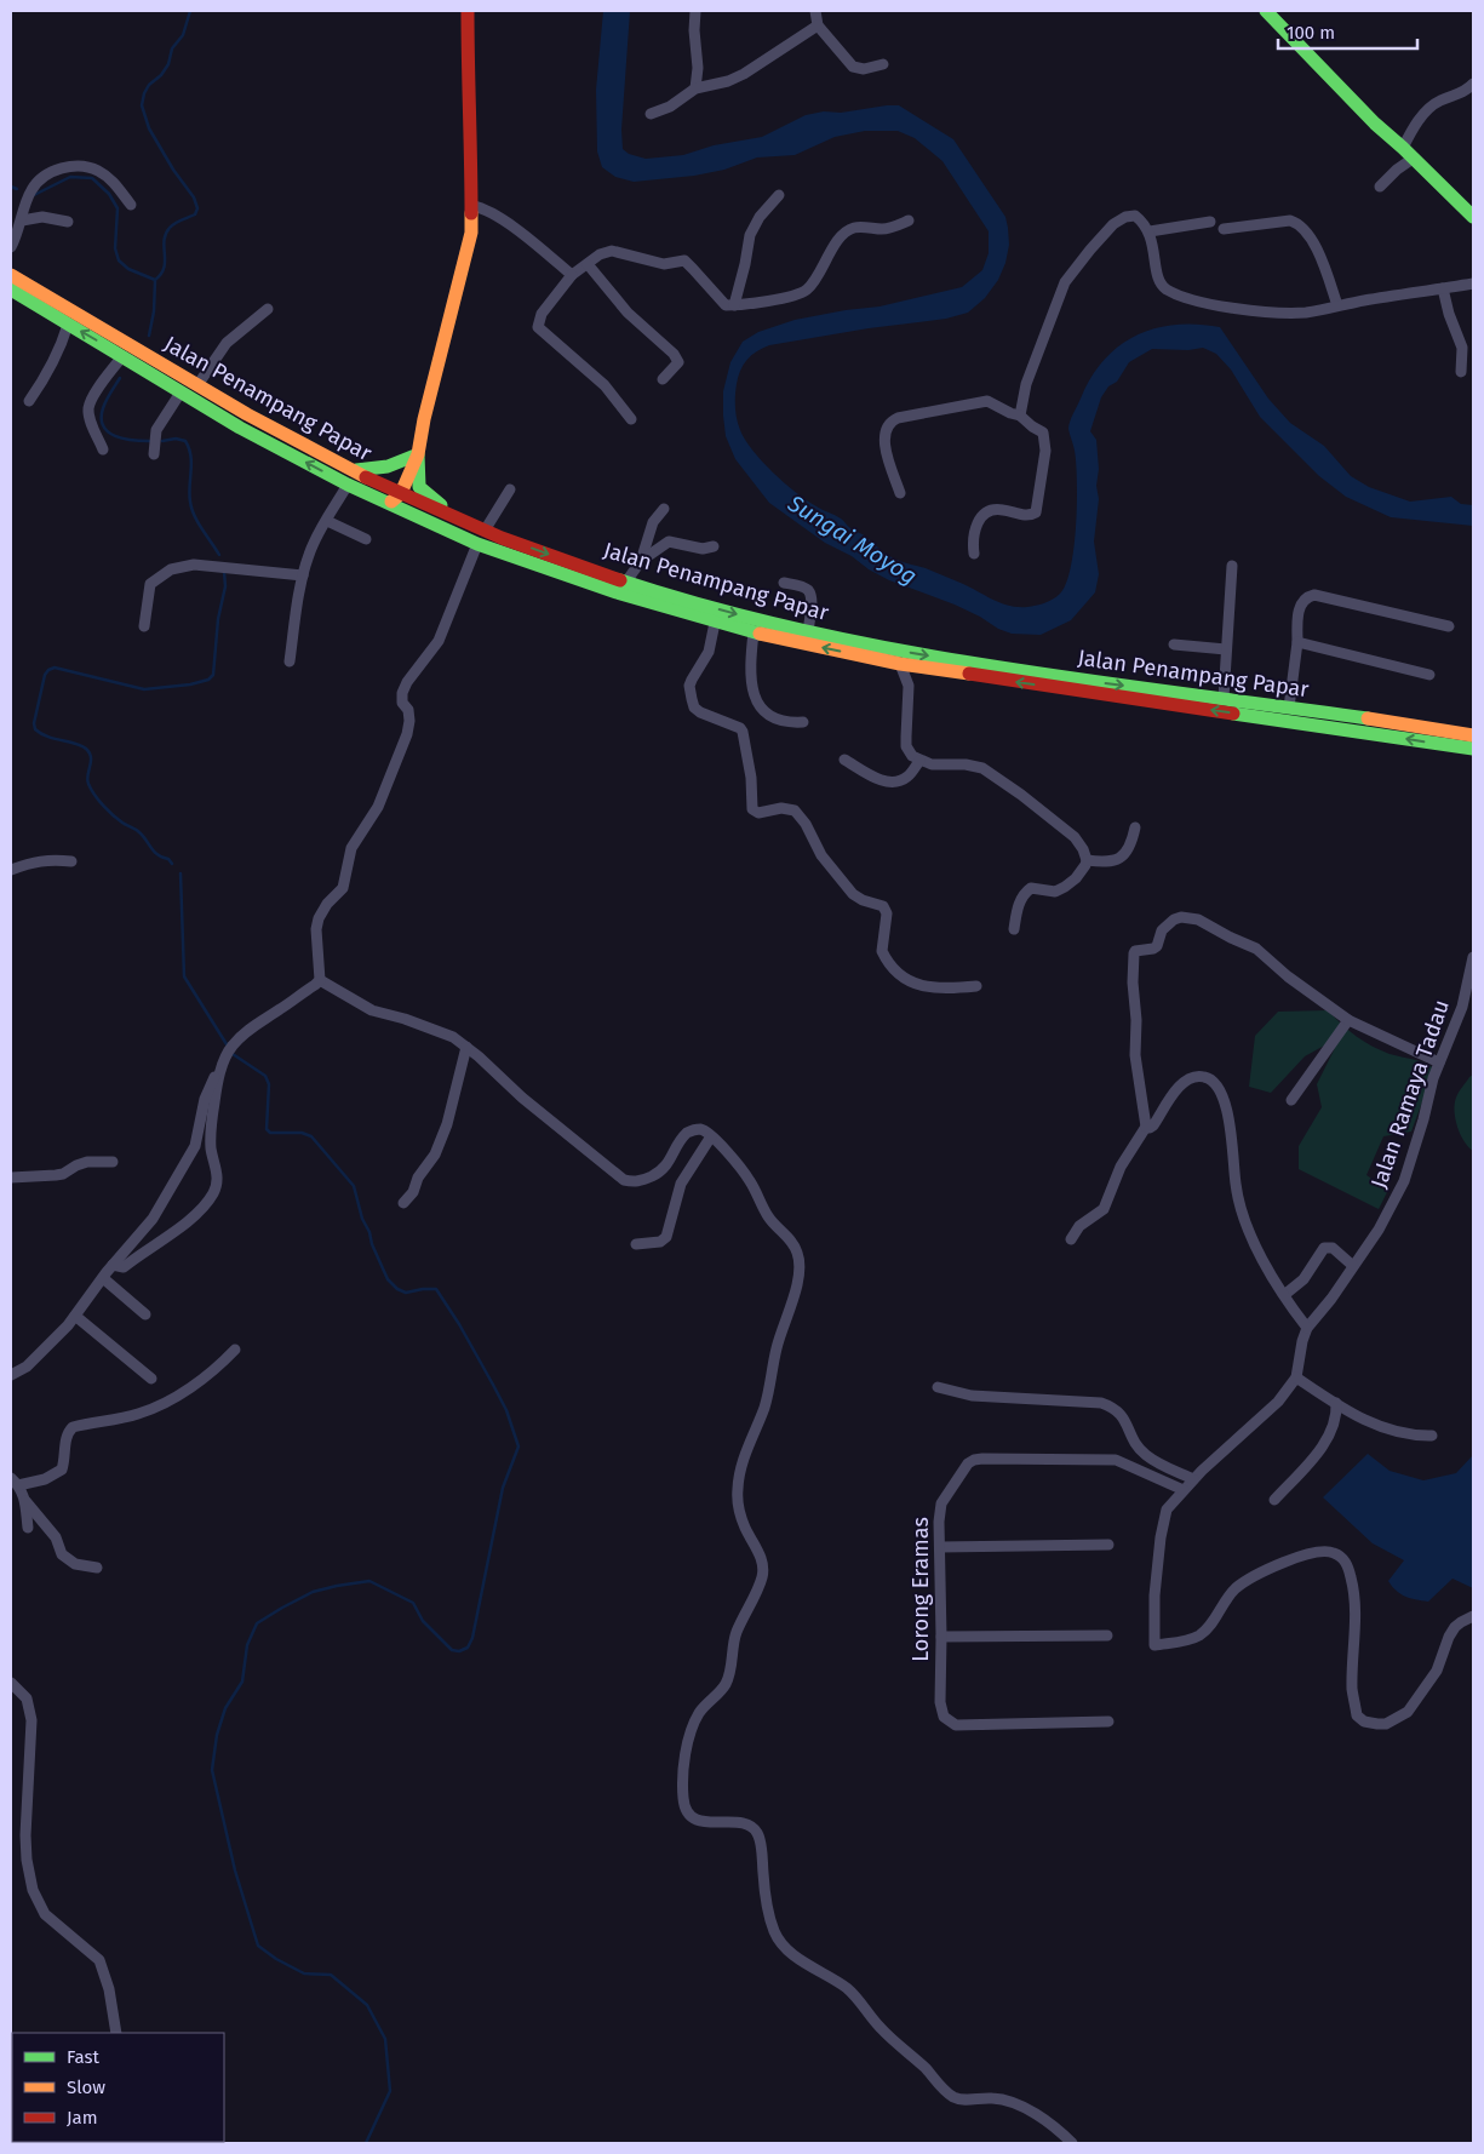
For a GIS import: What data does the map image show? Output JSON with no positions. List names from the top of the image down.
{
  "streets": {
    "main road": ["Jalan Penampang Papar"],
    "street": ["Jalan Ramaya Tadau", "Lorong Eramas"]
  },
  "water": ["Sungai Moyog"],
  "legend": ["Fast", "Slow", "Jam"],
  "scale_bar": "100 m"
}
